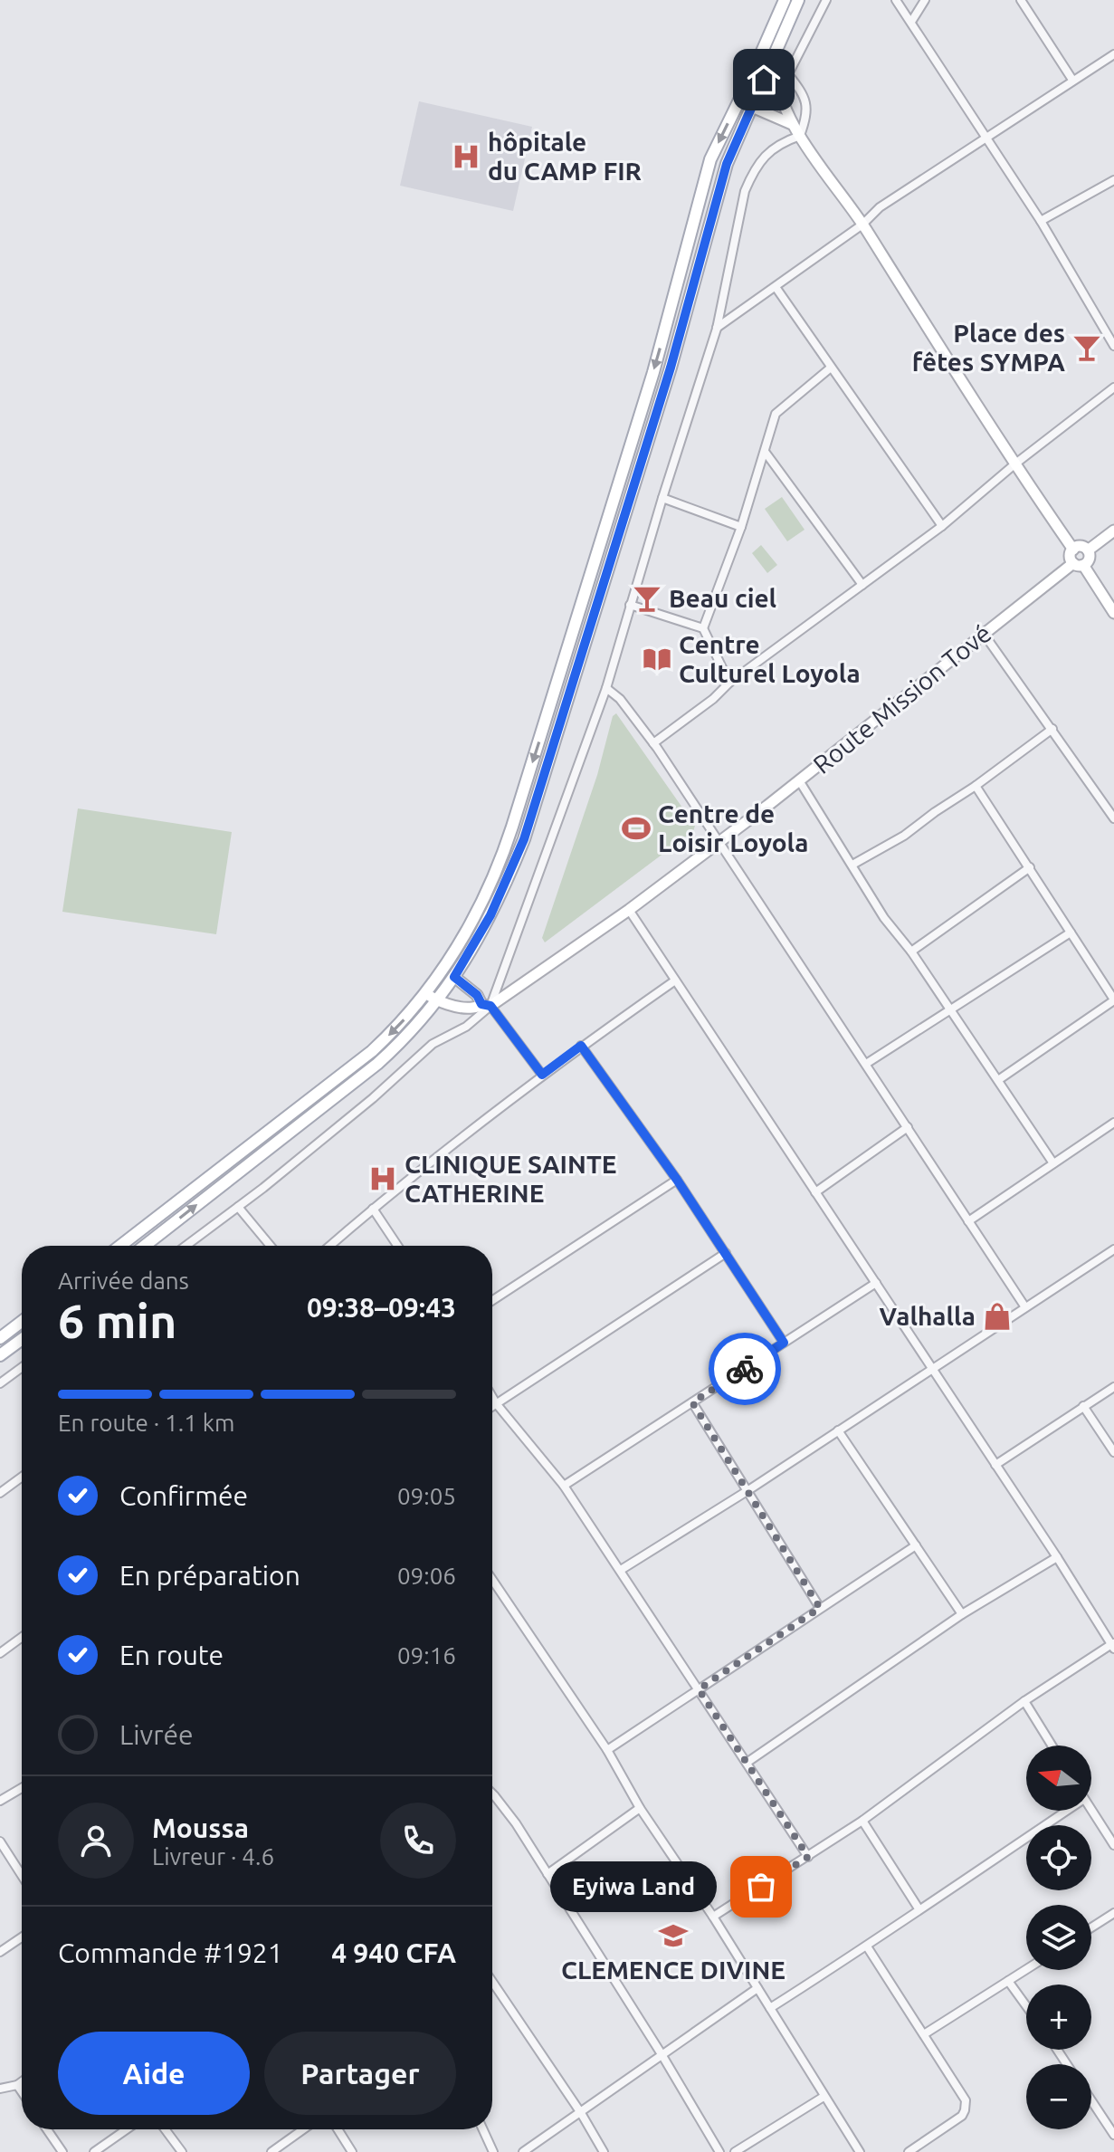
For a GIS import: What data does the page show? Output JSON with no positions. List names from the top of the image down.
{
  "streets": {
    "street": ["Route Mission Tové"]
  },
  "places": {
    "hospital": ["hôpitale du CAMP FIR", "CLINIQUE SAINTE CATHERINE"],
    "bar": ["Place des fêtes SYMPA", "Beau ciel"],
    "library": ["Centre Culturel Loyola"],
    "sports": ["Centre de Loisir Loyola"],
    "shop": ["Valhalla"],
    "other": ["Eyiwa Land"],
    "school or university": ["CLEMENCE DIVINE"]
  },
  "north": "left",
  "page": {
    "heading": ["6 min", "Arrivée dans", "09:38–09:43"],
    "panel": [
      "Moussa",
      "Livreur · 4.6",
      "Commande #1921",
      "4 940 CFA"
    ],
    "bar": "En route · 1.1 km",
    "list": [
      ["Confirmée", "09:05"],
      ["En préparation", "09:06"],
      ["En route", "09:16"],
      "Livrée"
    ],
    "map_buttons": ["+", "−"],
    "bubble": "Eyiwa Land",
    "buttons": ["Aide", "Partager"]
  }
}
